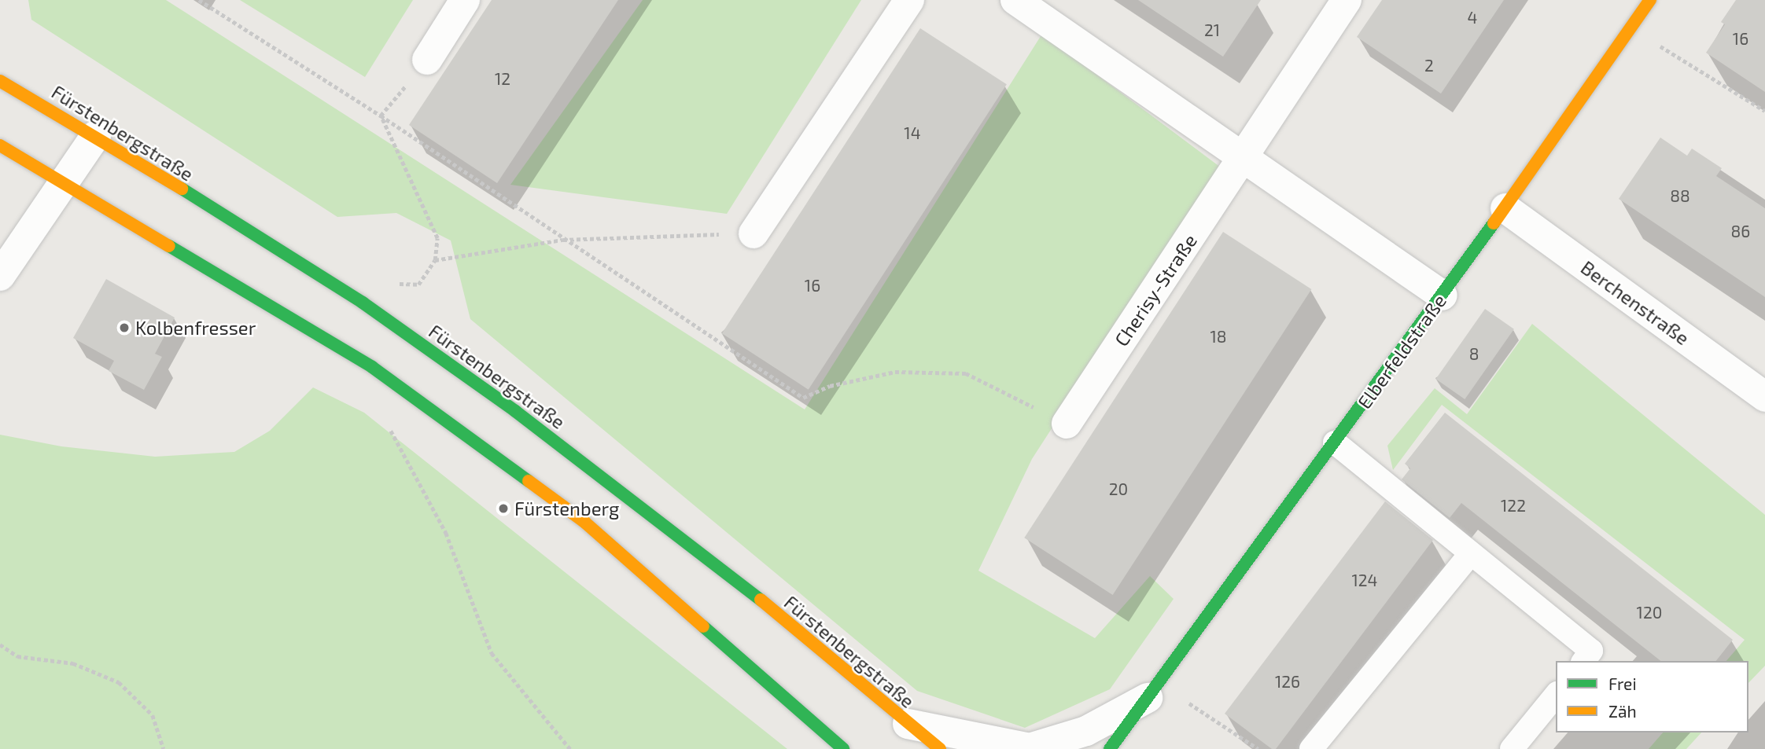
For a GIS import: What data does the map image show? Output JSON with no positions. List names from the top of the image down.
{
  "streets": {
    "main road": ["Fürstenbergstraße", "Elberfeldstraße"],
    "street": ["Cherisy-Straße", "Berchenstraße"]
  },
  "crossings": [
    ["Fürstenbergstraße", "Elberfeldstraße"],
    ["Berchenstraße", "Elberfeldstraße"]
  ],
  "places": ["Kolbenfresser", "Fürstenberg"],
  "house_numbers": [
    "4",
    "21",
    "16",
    "2",
    "12",
    "14",
    "88",
    "86",
    "16",
    "18",
    "8",
    "20",
    "122",
    "124",
    "120",
    "126"
  ],
  "legend": ["Frei", "Zäh"]
}
